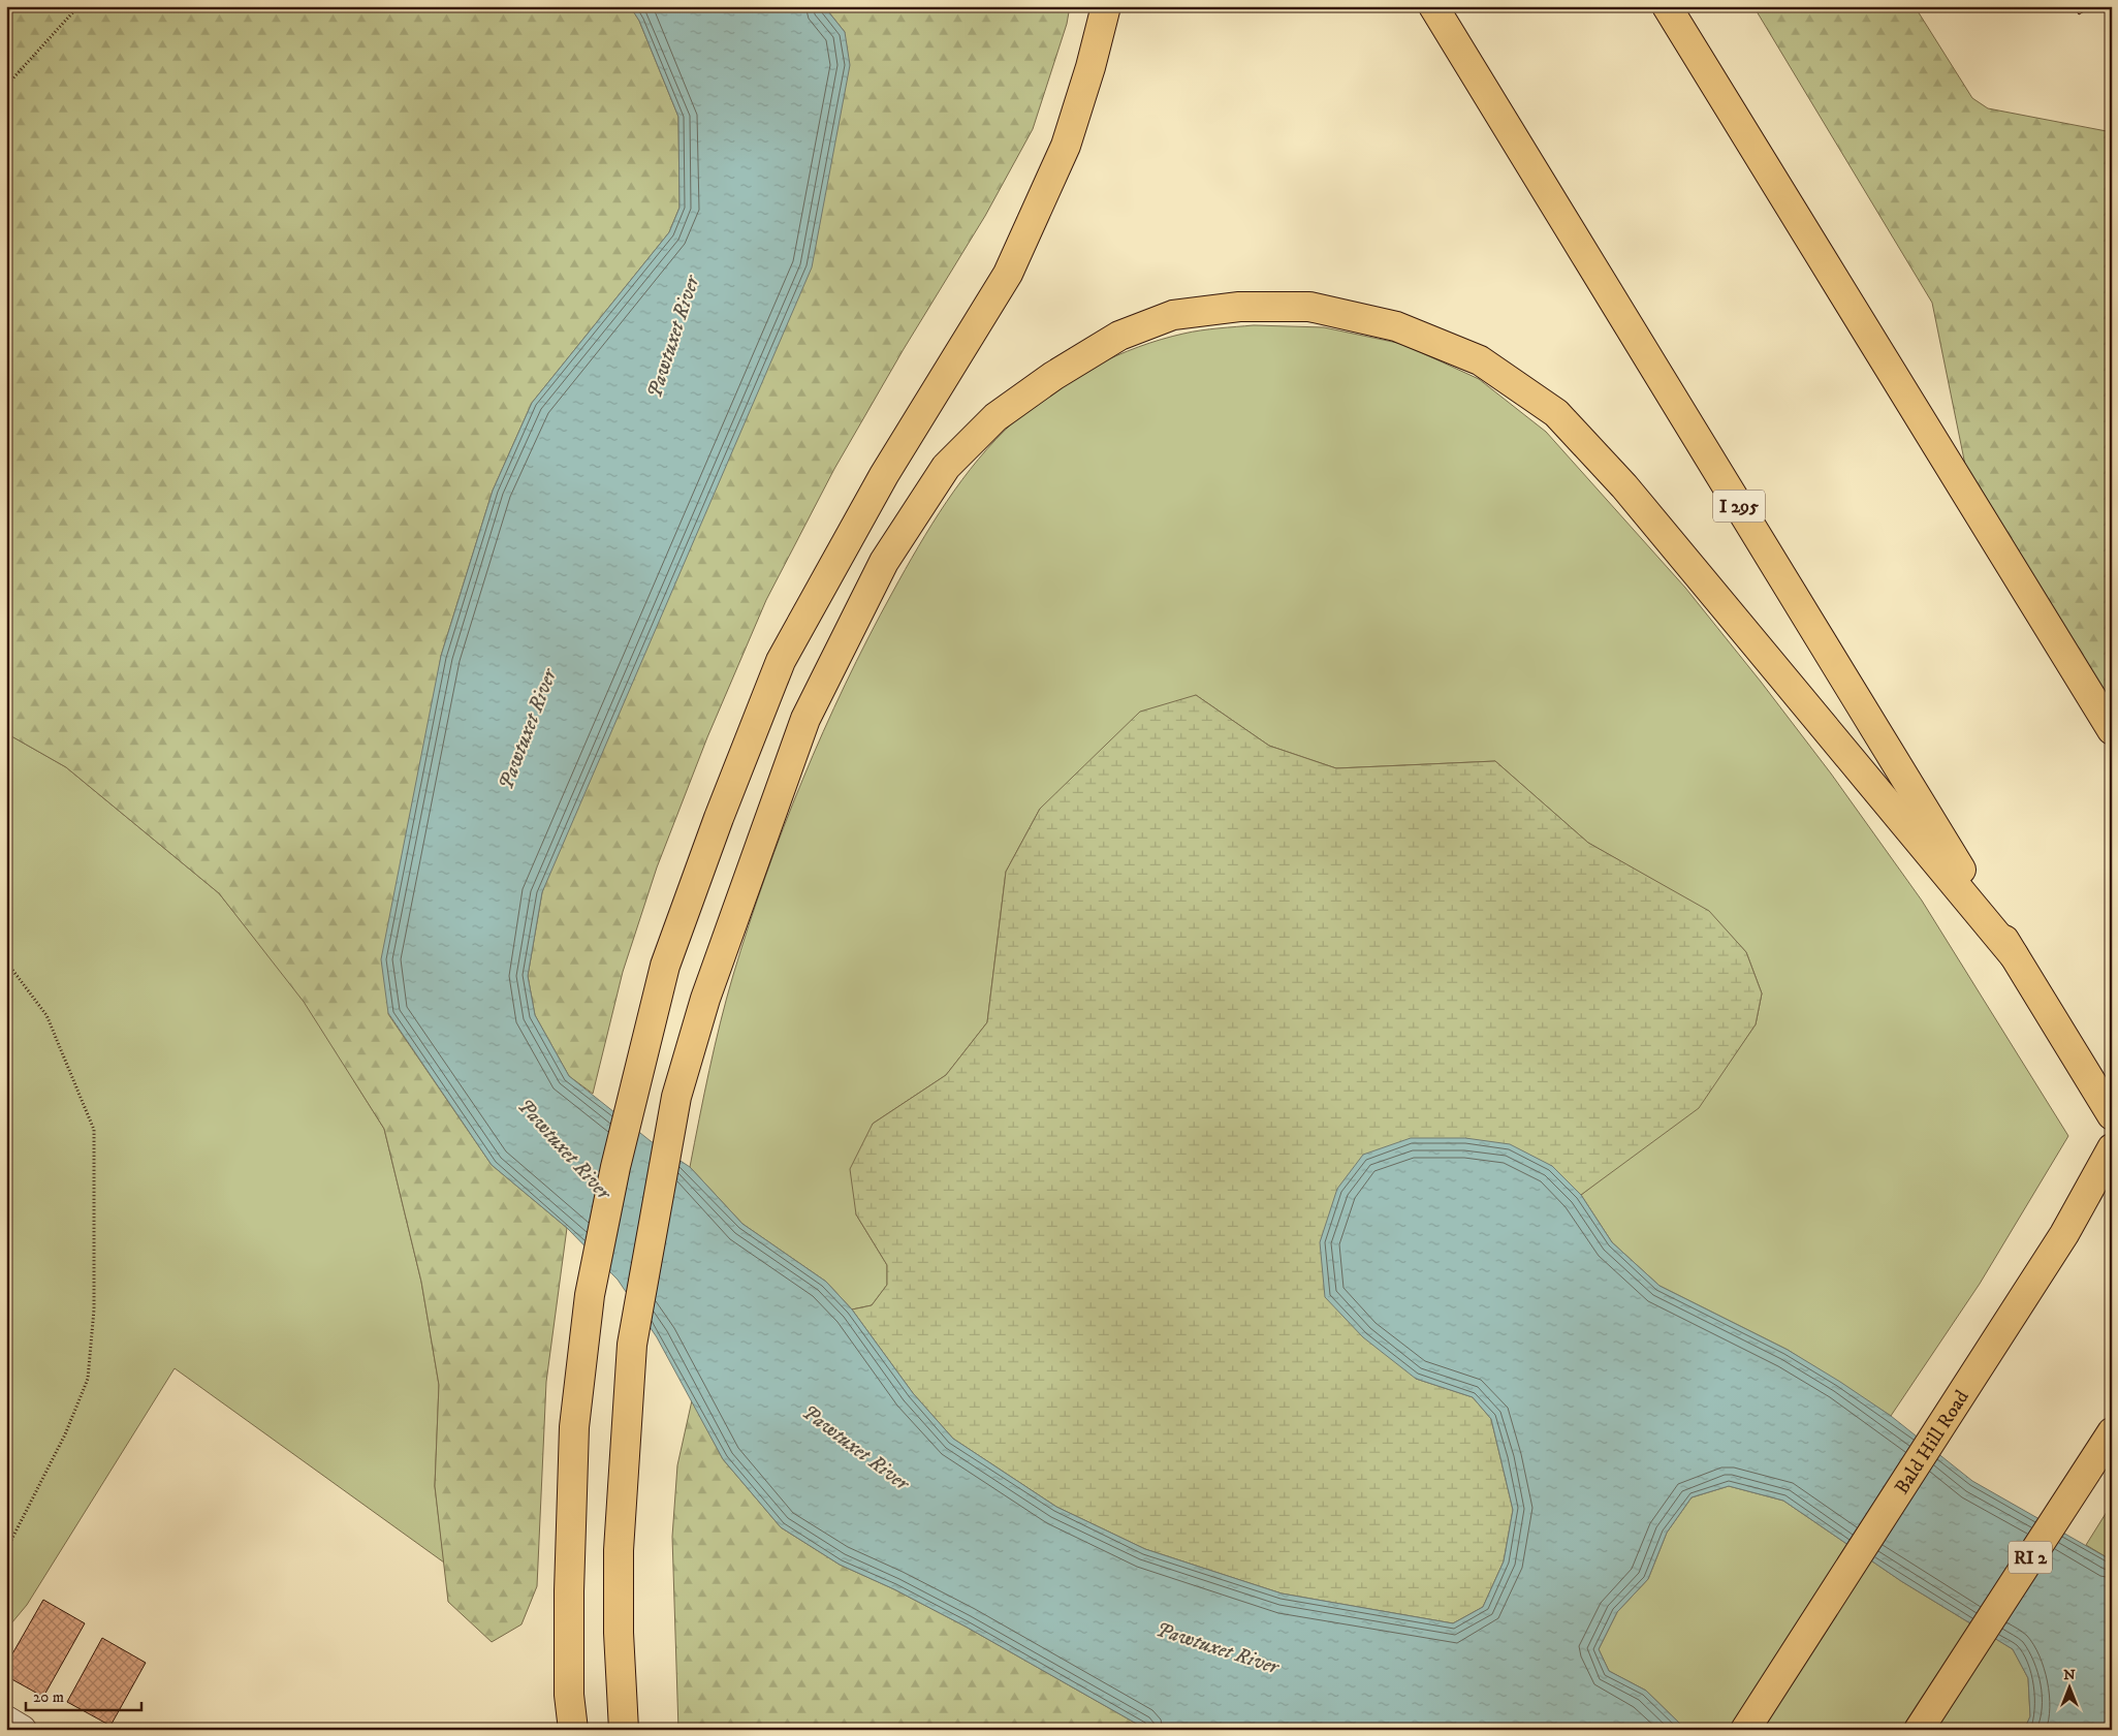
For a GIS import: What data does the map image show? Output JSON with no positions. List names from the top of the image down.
{
  "streets": {
    "main road": ["I 295", "Bald Hill Road", "RI 2"]
  },
  "water": ["Pawtuxet River"],
  "scale_bar": "20 m",
  "north": "top"
}
